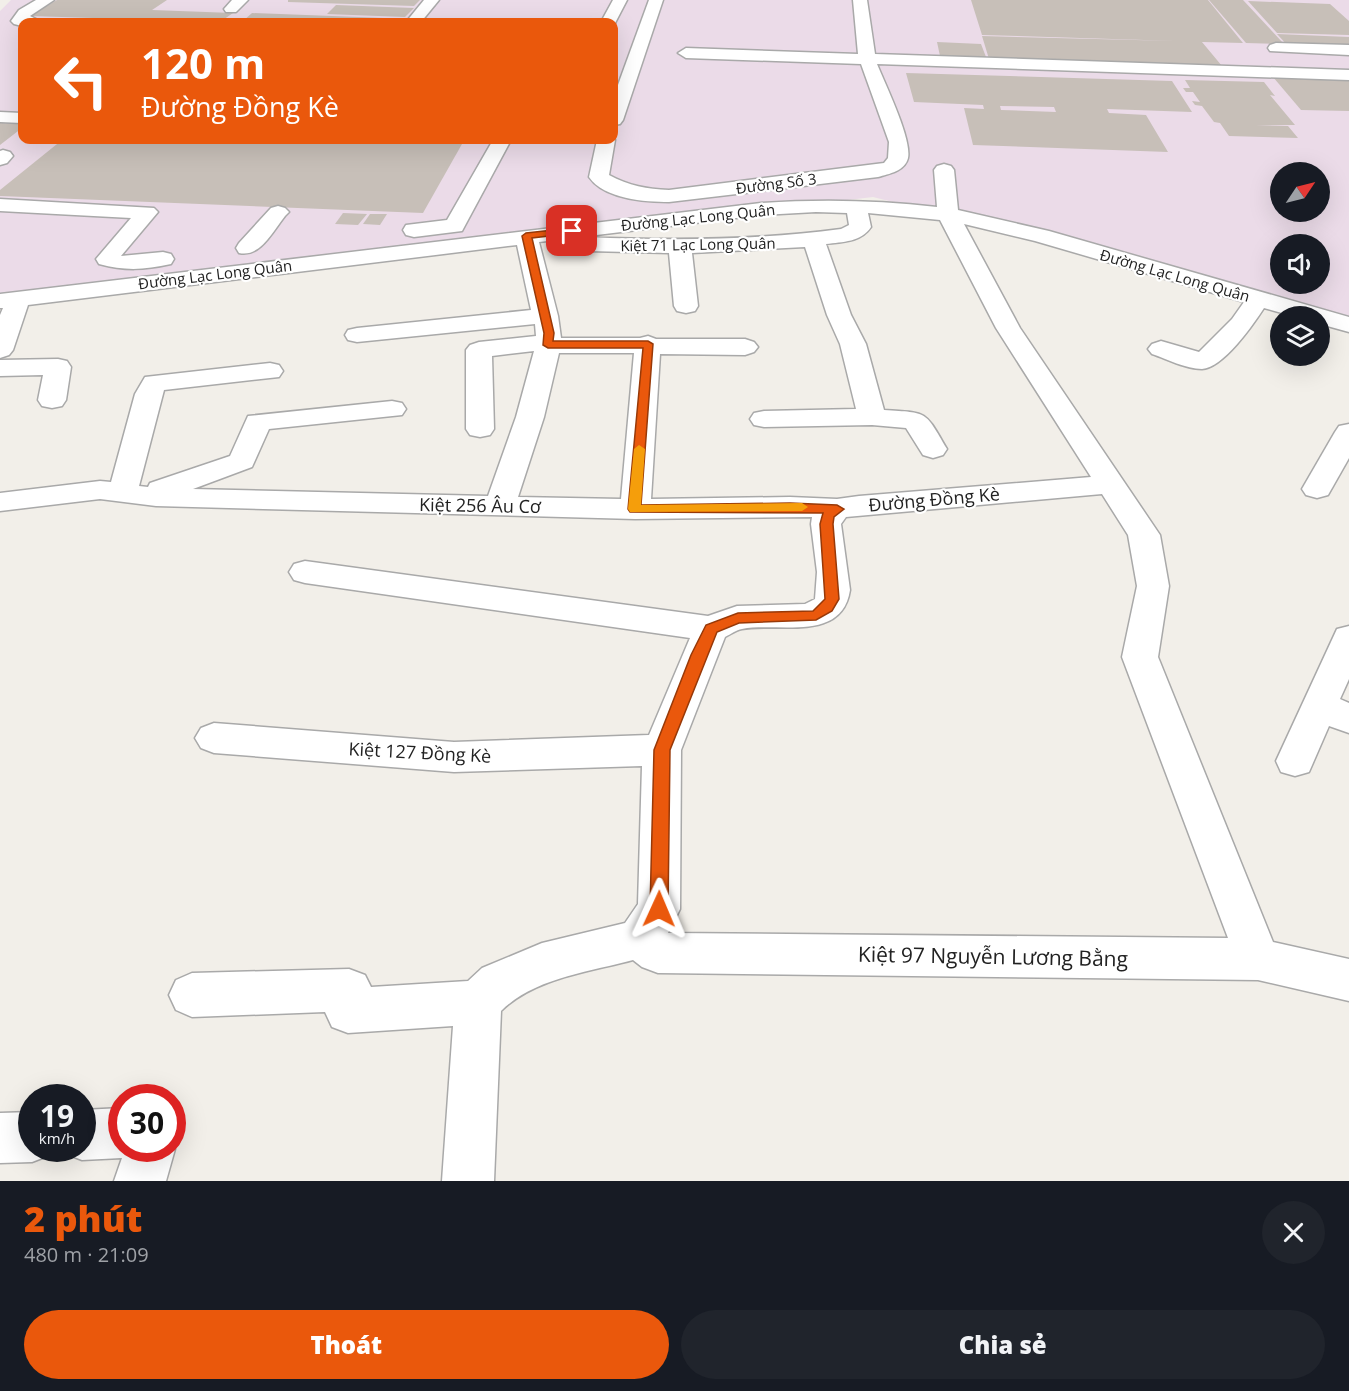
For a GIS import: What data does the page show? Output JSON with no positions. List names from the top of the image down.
{
  "streets": {
    "street": [
      "Đường Số 3",
      "Đường Lạc Long Quân",
      "Kiệt 71 Lạc Long Quân",
      "Đường Đồng Kè",
      "Kiệt 256 Âu Cơ",
      "Kiệt 127 Đồng Kè",
      "Kiệt 97 Nguyễn Lương Bằng"
    ]
  },
  "crossings": [
    ["Đường Lạc Long Quân", "Kiệt 71 Lạc Long Quân"],
    ["Đường Đồng Kè", "Kiệt 256 Âu Cơ"]
  ],
  "north": "top right",
  "page": {
    "turn": ["120 m", "Đường Đồng Kè"],
    "speed": "19 km/h",
    "limit": "30",
    "heading": ["2 phút", "480 m · 21:09"],
    "buttons": ["Thoát", "Chia sẻ"]
  }
}
